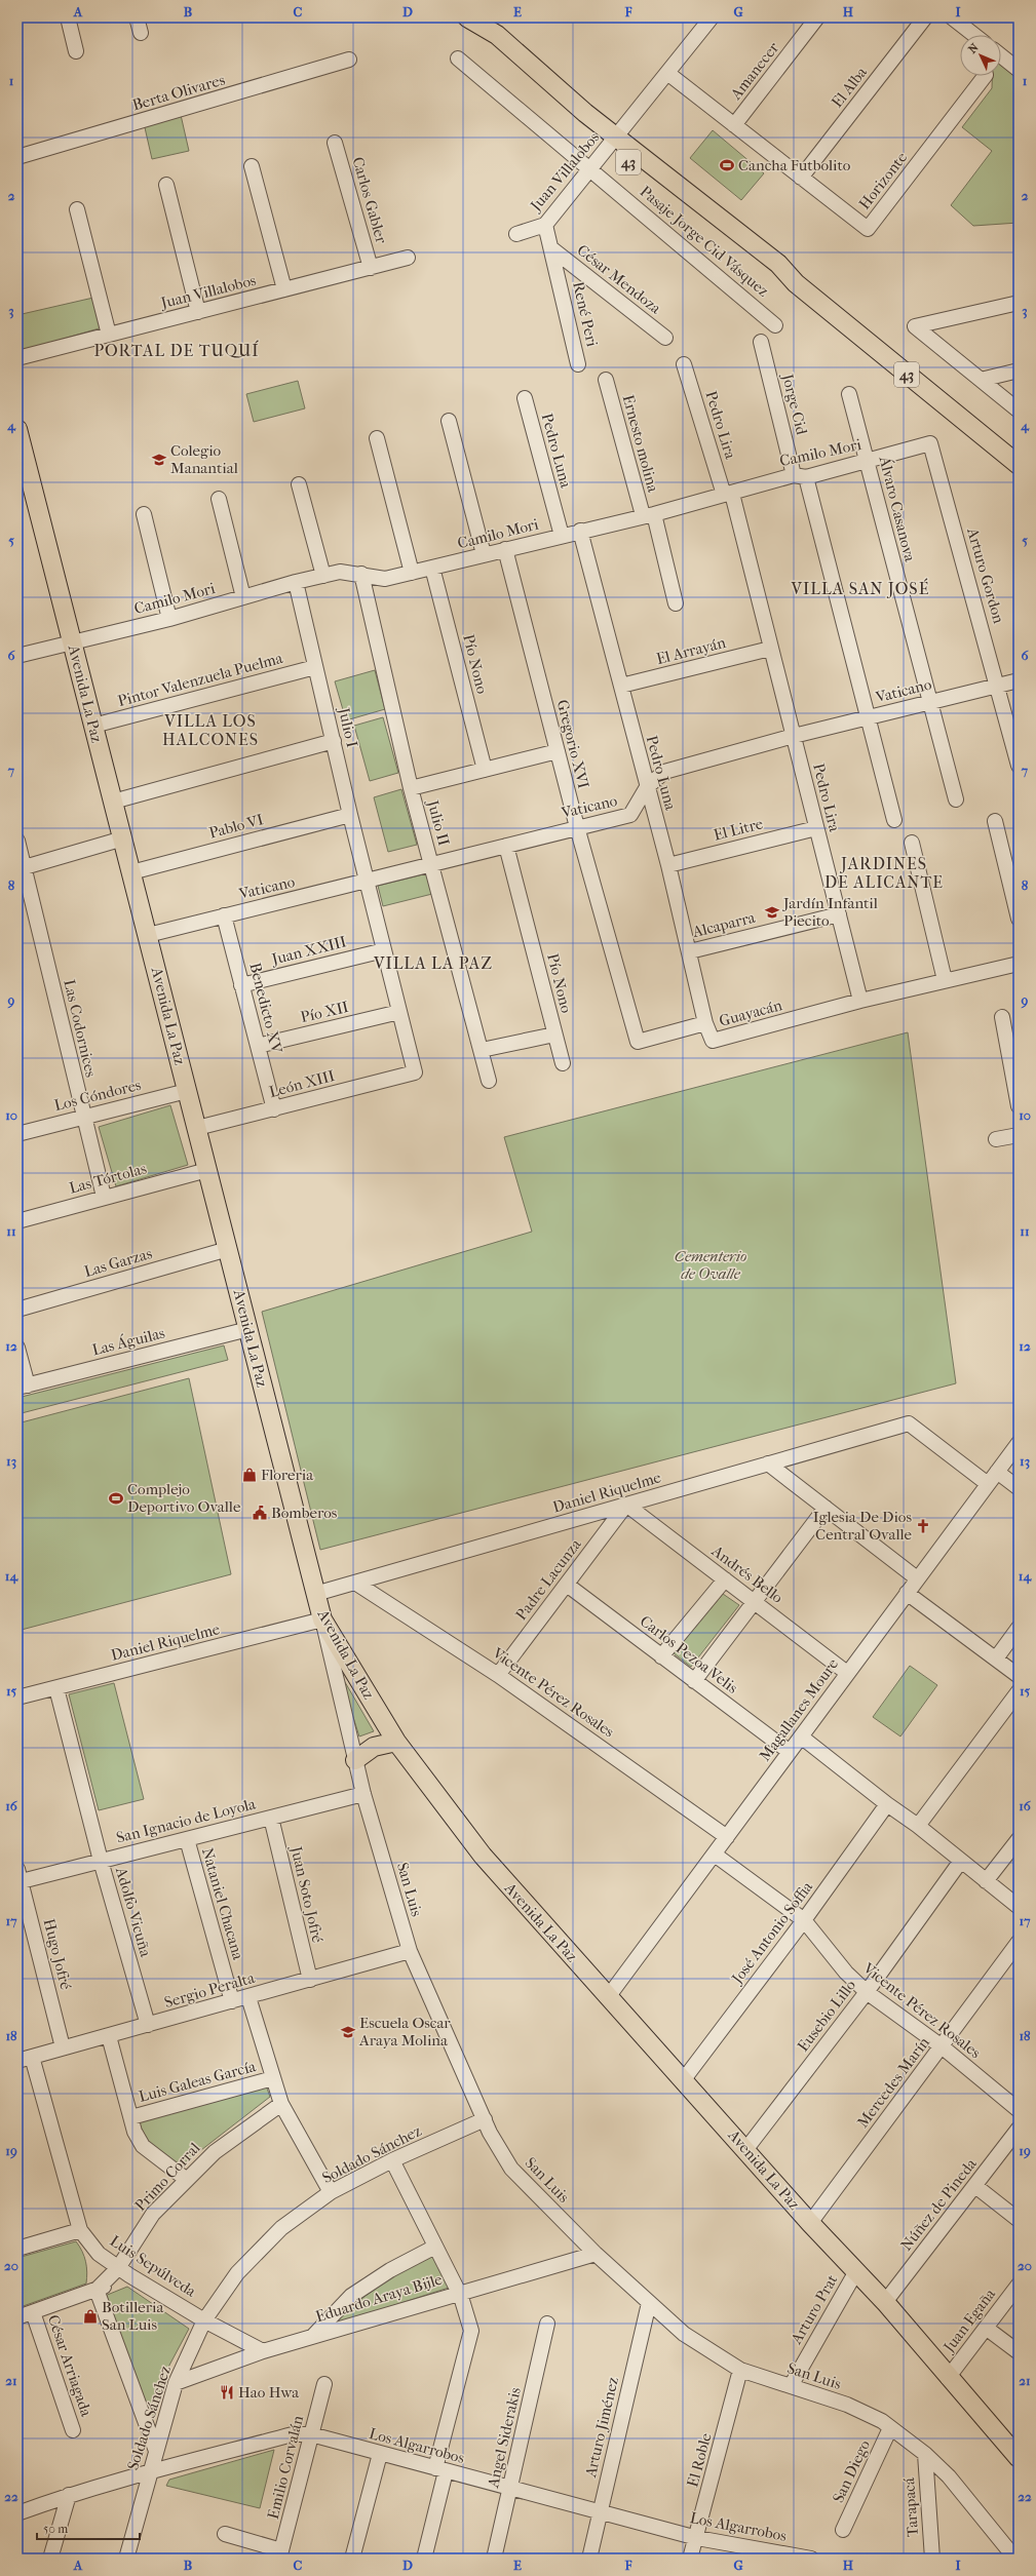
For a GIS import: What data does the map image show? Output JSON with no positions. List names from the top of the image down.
{
  "streets": {
    "main road": ["43", "Avenida La Paz"],
    "street": [
      "Amanecer",
      "El Alba",
      "Berta Olivares",
      "Juan Villalobos",
      "Horizonte",
      "Carlos Gabler",
      "Pasaje Jorge Cid Vásquez",
      "César Mendoza",
      "René Peri",
      "Jorge Cid",
      "Pedro Lira",
      "Ernesto molina",
      "Pedro Luna",
      "Camilo Mori",
      "Álvaro Casanova",
      "Arturo Gordon",
      "El Arrayán",
      "Pío Nono",
      "Pintor Valenzuela Puelma",
      "Vaticano",
      "Julio I",
      "Gregorio XVI",
      "Julio II",
      "Pablo VI",
      "El Litre",
      "Alcaparra",
      "Juan XXIII",
      "Benedicto XV",
      "Pío XII",
      "Guayacán",
      "Las Codornices",
      "León XIII",
      "Los Cóndores",
      "Las Tórtolas",
      "Las Garzas",
      "Las Águilas",
      "Daniel Riquelme",
      "Andrés Bello",
      "Padre Lacunza",
      "Carlos Pezoa Velis",
      "Vicente Pérez Rosales",
      "Magallanes Moure",
      "San Ignacio de Loyola",
      "San Luis",
      "Juan Soto Jofré",
      "Nataniel Chacana",
      "Adolfo Vicuña",
      "José Antonio Soffia",
      "Hugo Jofré",
      "Sergio Peralta",
      "Eusebio Lillo",
      "Luis Galeas García",
      "Mercedes Marín",
      "Soldado Sánchez",
      "Primo Corral",
      "Núñez de Pineda",
      "Luis Sepúlveda",
      "Eduardo Araya Bijle",
      "Arturo Prat",
      "Juan Egaña",
      "César Arriagada",
      "Arturo Jiménez",
      "Angel Siderakis",
      "Los Algarrobos",
      "El Roble",
      "Emilio Corvalán",
      "San Diego",
      "Tarapacá"
    ]
  },
  "crossings": [
    ["Amanecer", "Horizonte"],
    ["El Alba", "Horizonte"],
    ["43", "Juan Villalobos"],
    ["Juan Villalobos", "Horizonte"],
    ["Juan Villalobos", "Carlos Gabler"],
    ["Juan Villalobos", "Pasaje Jorge Cid Vásquez"],
    ["Juan Villalobos", "René Peri"],
    ["César Mendoza", "René Peri"],
    ["Jorge Cid", "Camilo Mori"],
    ["Jorge Cid", "Vaticano"],
    ["Pedro Lira", "Camilo Mori"],
    ["Pedro Lira", "El Arrayán"],
    ["Pedro Lira", "Vaticano"],
    ["Pedro Lira", "El Litre"],
    ["Pedro Lira", "Alcaparra"],
    ["Pedro Lira", "Guayacán"],
    ["Ernesto molina", "Camilo Mori"],
    ["Pedro Luna", "Camilo Mori"],
    ["Pedro Luna", "El Arrayán"],
    ["Pedro Luna", "Vaticano"],
    ["Pedro Luna", "El Litre"],
    ["Pedro Luna", "Alcaparra"],
    ["Pedro Luna", "Guayacán"],
    ["Camilo Mori", "Álvaro Casanova"],
    ["Camilo Mori", "Arturo Gordon"],
    ["Camilo Mori", "Pío Nono"],
    ["Camilo Mori", "Avenida La Paz"],
    ["Camilo Mori", "Julio I"],
    ["Camilo Mori", "Gregorio XVI"],
    ["Camilo Mori", "Julio II"],
    ["Álvaro Casanova", "Vaticano"],
    ["Arturo Gordon", "Vaticano"],
    ["Pío Nono", "Vaticano"],
    ["Pío Nono", "Julio II"],
    ["Pintor Valenzuela Puelma", "Avenida La Paz"],
    ["Pintor Valenzuela Puelma", "Julio I"],
    ["Vaticano", "Avenida La Paz"],
    ["Vaticano", "Julio I"],
    ["Vaticano", "Gregorio XVI"],
    ["Vaticano", "Julio II"],
    ["Vaticano", "Benedicto XV"],
    ["Avenida La Paz", "Pablo VI"],
    ["Avenida La Paz", "León XIII"],
    ["Avenida La Paz", "Los Cóndores"],
    ["Avenida La Paz", "Las Tórtolas"],
    ["Avenida La Paz", "Las Garzas"],
    ["Avenida La Paz", "Las Águilas"],
    ["Avenida La Paz", "Daniel Riquelme"],
    ["Avenida La Paz", "Magallanes Moure"],
    ["Avenida La Paz", "San Luis"],
    ["Avenida La Paz", "José Antonio Soffia"],
    ["Avenida La Paz", "Eusebio Lillo"],
    ["Avenida La Paz", "Mercedes Marín"],
    ["Avenida La Paz", "Núñez de Pineda"],
    ["Avenida La Paz", "Arturo Prat"],
    ["Avenida La Paz", "Juan Egaña"],
    ["Julio I", "Pablo VI"],
    ["Julio I", "Juan XXIII"],
    ["Julio I", "Pío XII"],
    ["Julio I", "León XIII"],
    ["Gregorio XVI", "Guayacán"],
    ["Juan XXIII", "Benedicto XV"],
    ["Benedicto XV", "Pío XII"],
    ["Benedicto XV", "León XIII"],
    ["Las Codornices", "Los Cóndores"],
    ["Las Codornices", "Las Tórtolas"],
    ["Daniel Riquelme", "Andrés Bello"],
    ["Daniel Riquelme", "Padre Lacunza"],
    ["Daniel Riquelme", "Vicente Pérez Rosales"],
    ["Daniel Riquelme", "Magallanes Moure"],
    ["Daniel Riquelme", "San Luis"],
    ["Daniel Riquelme", "Adolfo Vicuña"],
    ["Andrés Bello", "Padre Lacunza"],
    ["Andrés Bello", "Magallanes Moure"],
    ["Padre Lacunza", "Carlos Pezoa Velis"],
    ["Padre Lacunza", "Vicente Pérez Rosales"],
    ["Carlos Pezoa Velis", "Magallanes Moure"],
    ["Vicente Pérez Rosales", "Magallanes Moure"],
    ["Vicente Pérez Rosales", "José Antonio Soffia"],
    ["Vicente Pérez Rosales", "Eusebio Lillo"],
    ["Vicente Pérez Rosales", "Mercedes Marín"],
    ["San Ignacio de Loyola", "San Luis"],
    ["San Ignacio de Loyola", "Juan Soto Jofré"],
    ["San Ignacio de Loyola", "Nataniel Chacana"],
    ["San Ignacio de Loyola", "Adolfo Vicuña"],
    ["San Ignacio de Loyola", "Hugo Jofré"],
    ["San Luis", "Sergio Peralta"],
    ["San Luis", "Soldado Sánchez"],
    ["San Luis", "Eduardo Araya Bijle"],
    ["San Luis", "Arturo Prat"],
    ["San Luis", "Arturo Jiménez"],
    ["San Luis", "El Roble"],
    ["San Luis", "San Diego"],
    ["San Luis", "Tarapacá"],
    ["Juan Soto Jofré", "Sergio Peralta"],
    ["Nataniel Chacana", "Sergio Peralta"],
    ["Adolfo Vicuña", "Sergio Peralta"],
    ["Hugo Jofré", "Sergio Peralta"],
    ["Sergio Peralta", "Luis Sepúlveda"],
    ["Soldado Sánchez", "Luis Sepúlveda"],
    ["Soldado Sánchez", "Eduardo Araya Bijle"],
    ["Soldado Sánchez", "Los Algarrobos"],
    ["Primo Corral", "Luis Sepúlveda"],
    ["Luis Sepúlveda", "Eduardo Araya Bijle"],
    ["Arturo Jiménez", "Los Algarrobos"],
    ["Angel Siderakis", "Los Algarrobos"],
    ["Los Algarrobos", "El Roble"],
    ["Los Algarrobos", "Emilio Corvalán"]
  ],
  "districts": [
    "PORTAL DE TUQUÍ",
    "VILLA SAN JOSÉ",
    "VILLA LOS HALCONES",
    "JARDINES DE ALICANTE",
    "VILLA LA PAZ"
  ],
  "parks": ["Cementerio de Ovalle"],
  "places": {
    "sports": ["Cancha Futbolito", "Complejo Deportivo Ovalle"],
    "school or university": ["Colegio Manantial", "Jardín Infantil Piecito", "Escuela Oscar Araya Molina"],
    "shop": ["Floreria", "Botilleria San Luis"],
    "public building": ["Bomberos"],
    "church": ["Iglesia De Dios Central Ovalle"],
    "restaurant": ["Hao Hwa"]
  },
  "scale_bar": "50 m",
  "north": "top left",
  "grid": {
    "columns": [
      "A",
      "B",
      "C",
      "D",
      "E",
      "F",
      "G",
      "H",
      "I"
    ],
    "rows": [
      "1",
      "2",
      "3",
      "4",
      "5",
      "6",
      "7",
      "8",
      "9",
      "10",
      "11",
      "12",
      "13",
      "14",
      "15",
      "16",
      "17",
      "18",
      "19",
      "20",
      "21",
      "22"
    ]
  }
}
